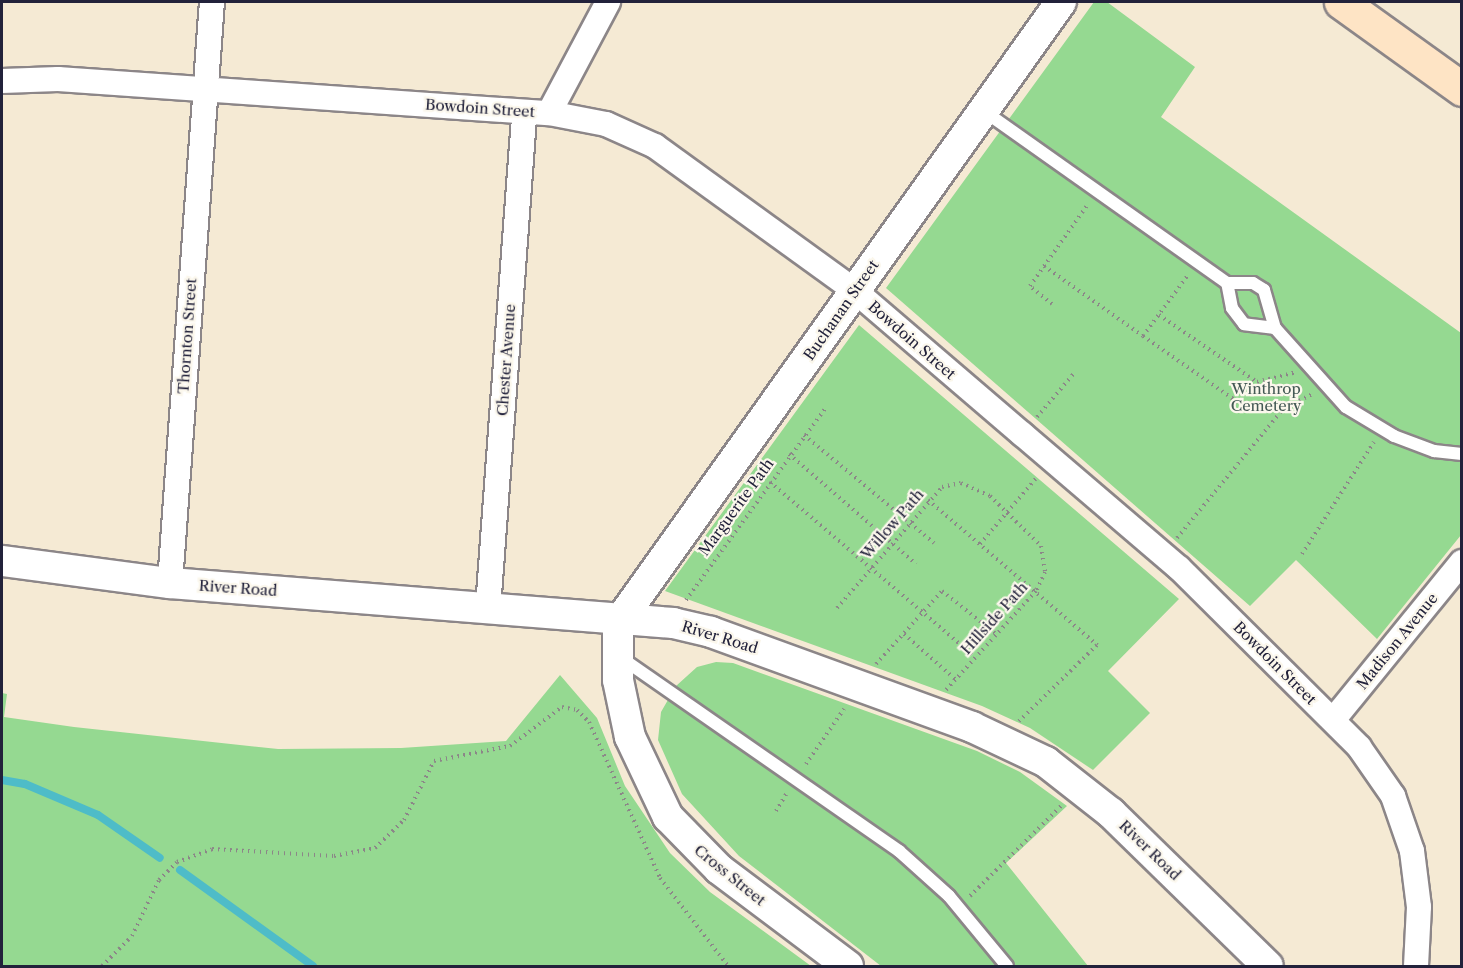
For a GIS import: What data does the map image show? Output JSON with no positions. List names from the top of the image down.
{
  "streets": {
    "street": [
      "Bowdoin Street",
      "Buchanan Street",
      "Thornton Street",
      "Chester Avenue",
      "River Road",
      "Madison Avenue",
      "Cross Street"
    ],
    "path": ["Marguerite Path", "Willow Path", "Hillside Path"]
  },
  "crossings": [
    ["Bowdoin Street", "Buchanan Street"],
    ["Bowdoin Street", "Thornton Street"],
    ["Bowdoin Street", "Chester Avenue"],
    ["Bowdoin Street", "Madison Avenue"],
    ["Buchanan Street", "River Road"],
    ["Buchanan Street", "Cross Street"],
    ["Thornton Street", "River Road"],
    ["Chester Avenue", "River Road"],
    ["Marguerite Path", "River Road"],
    ["Willow Path", "Hillside Path"],
    ["River Road", "Cross Street"]
  ],
  "parks": ["Winthrop Cemetery"]
}
